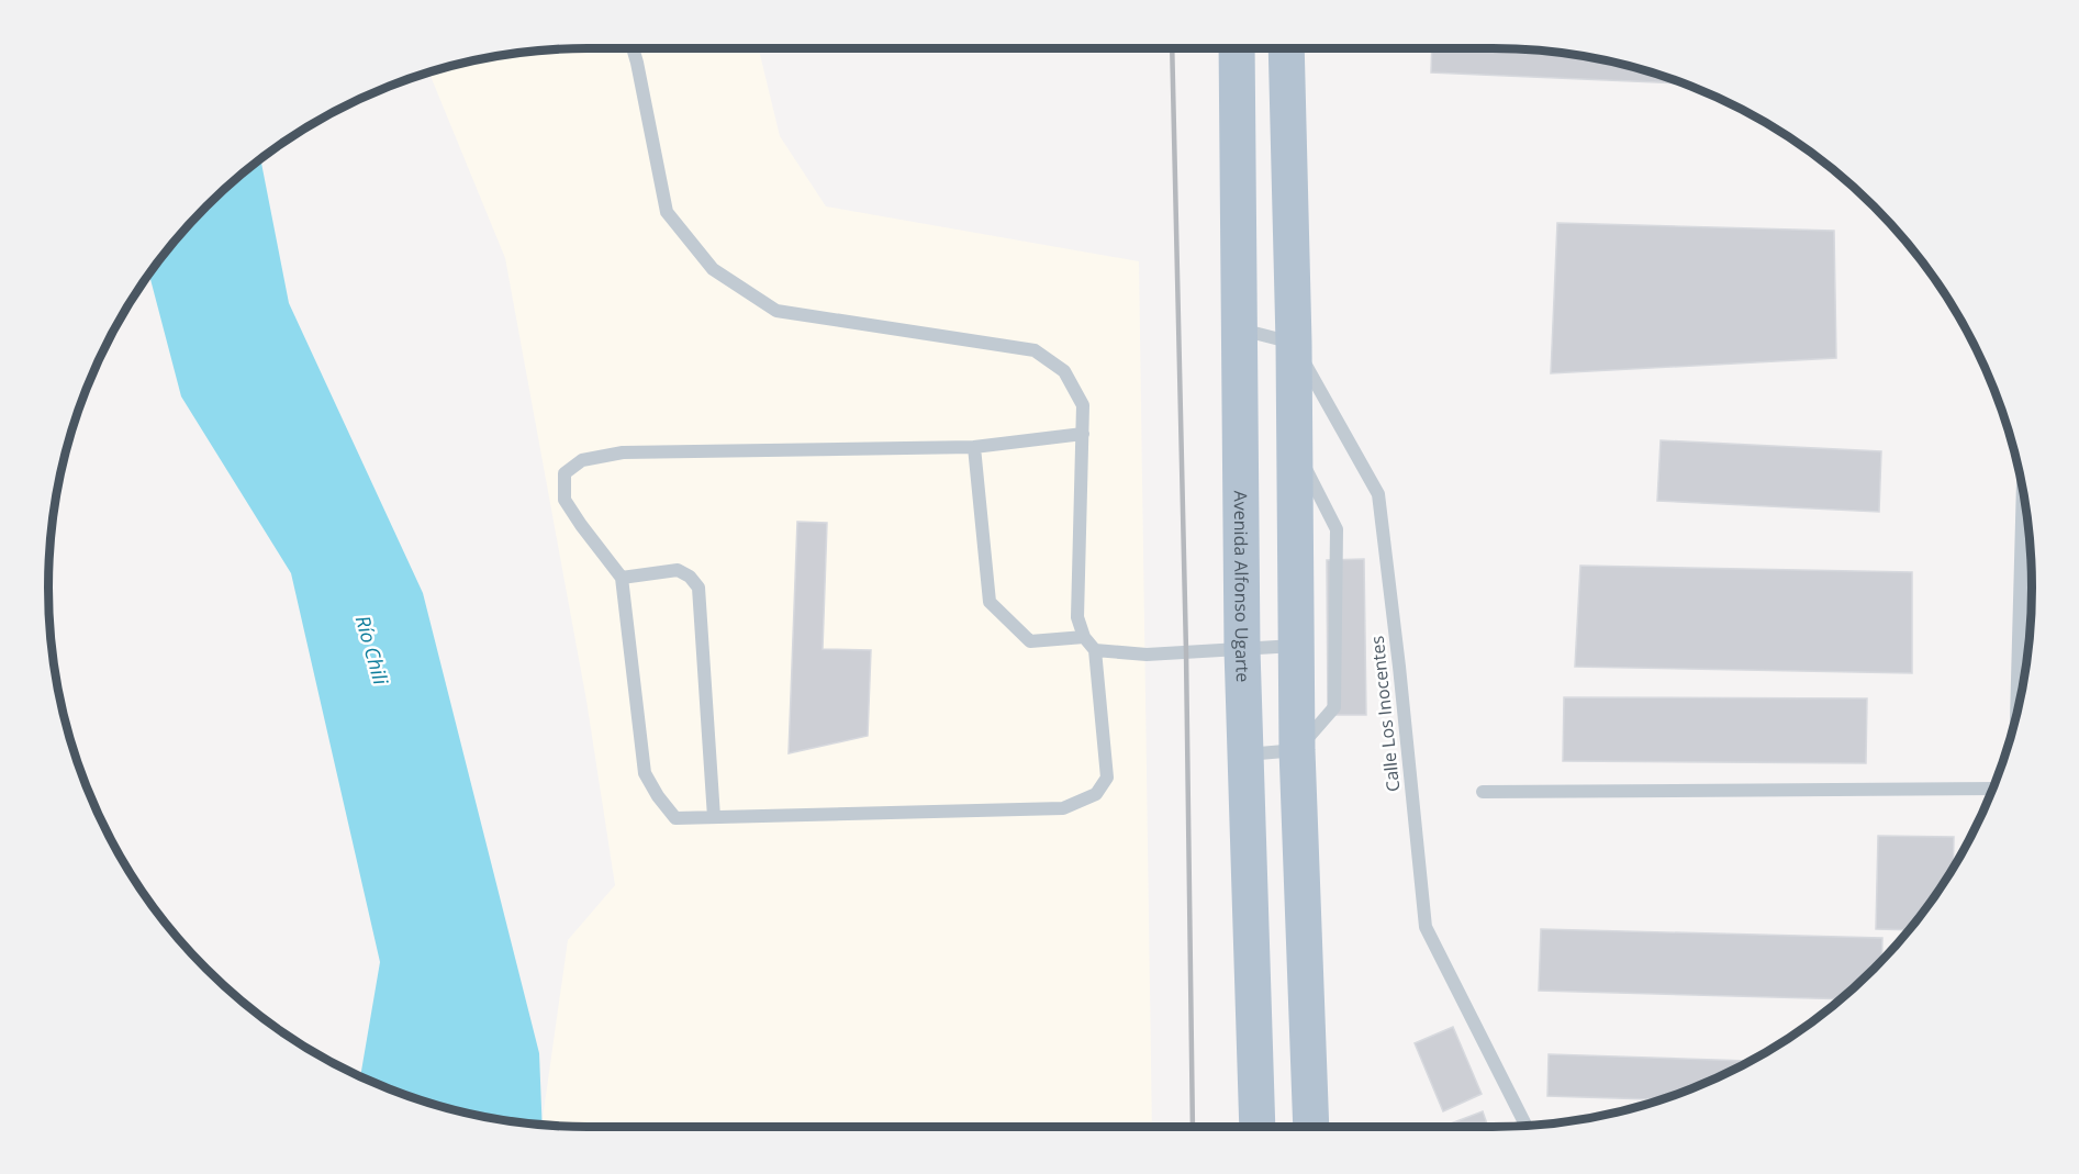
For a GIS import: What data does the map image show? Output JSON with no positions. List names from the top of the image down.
{
  "streets": {
    "main road": ["Avenida Alfonso Ugarte"],
    "lane": ["Calle Los Inocentes"]
  },
  "water": ["Río Chili"]
}
